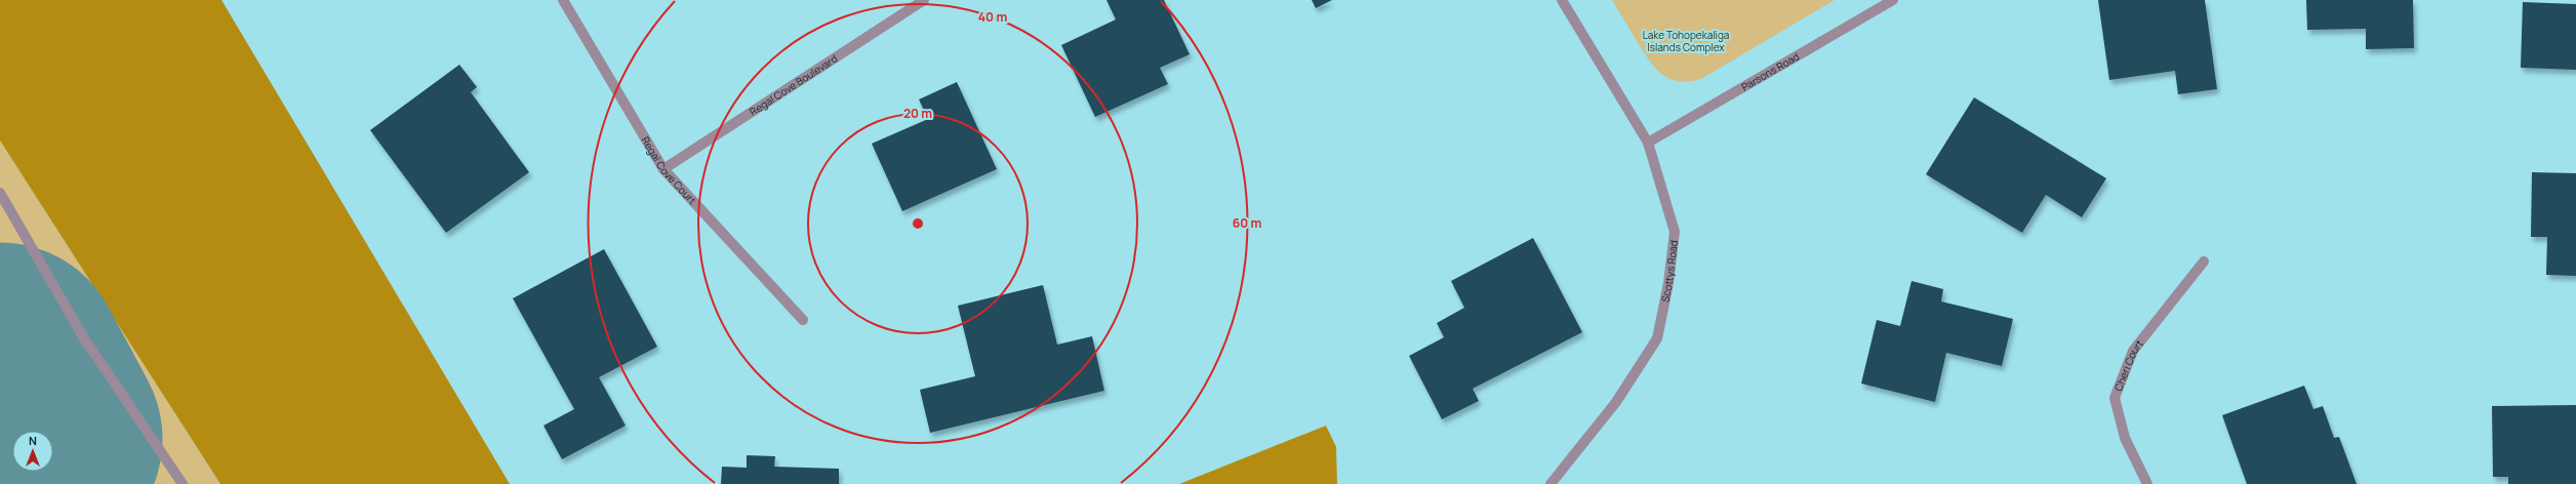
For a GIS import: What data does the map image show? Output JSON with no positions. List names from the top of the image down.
{
  "streets": {
    "street": [
      "Parsons Road",
      "Regal Cove Boulevard",
      "Regal Cove Court",
      "Scottys Road",
      "Cheri Court"
    ]
  },
  "crossings": [
    ["Parsons Road", "Scottys Road"],
    ["Regal Cove Boulevard", "Regal Cove Court"]
  ],
  "parks": ["Lake Tohopekaliga Islands Complex"],
  "north": "top",
  "rings": ["40 m", "20 m", "60 m"]
}
